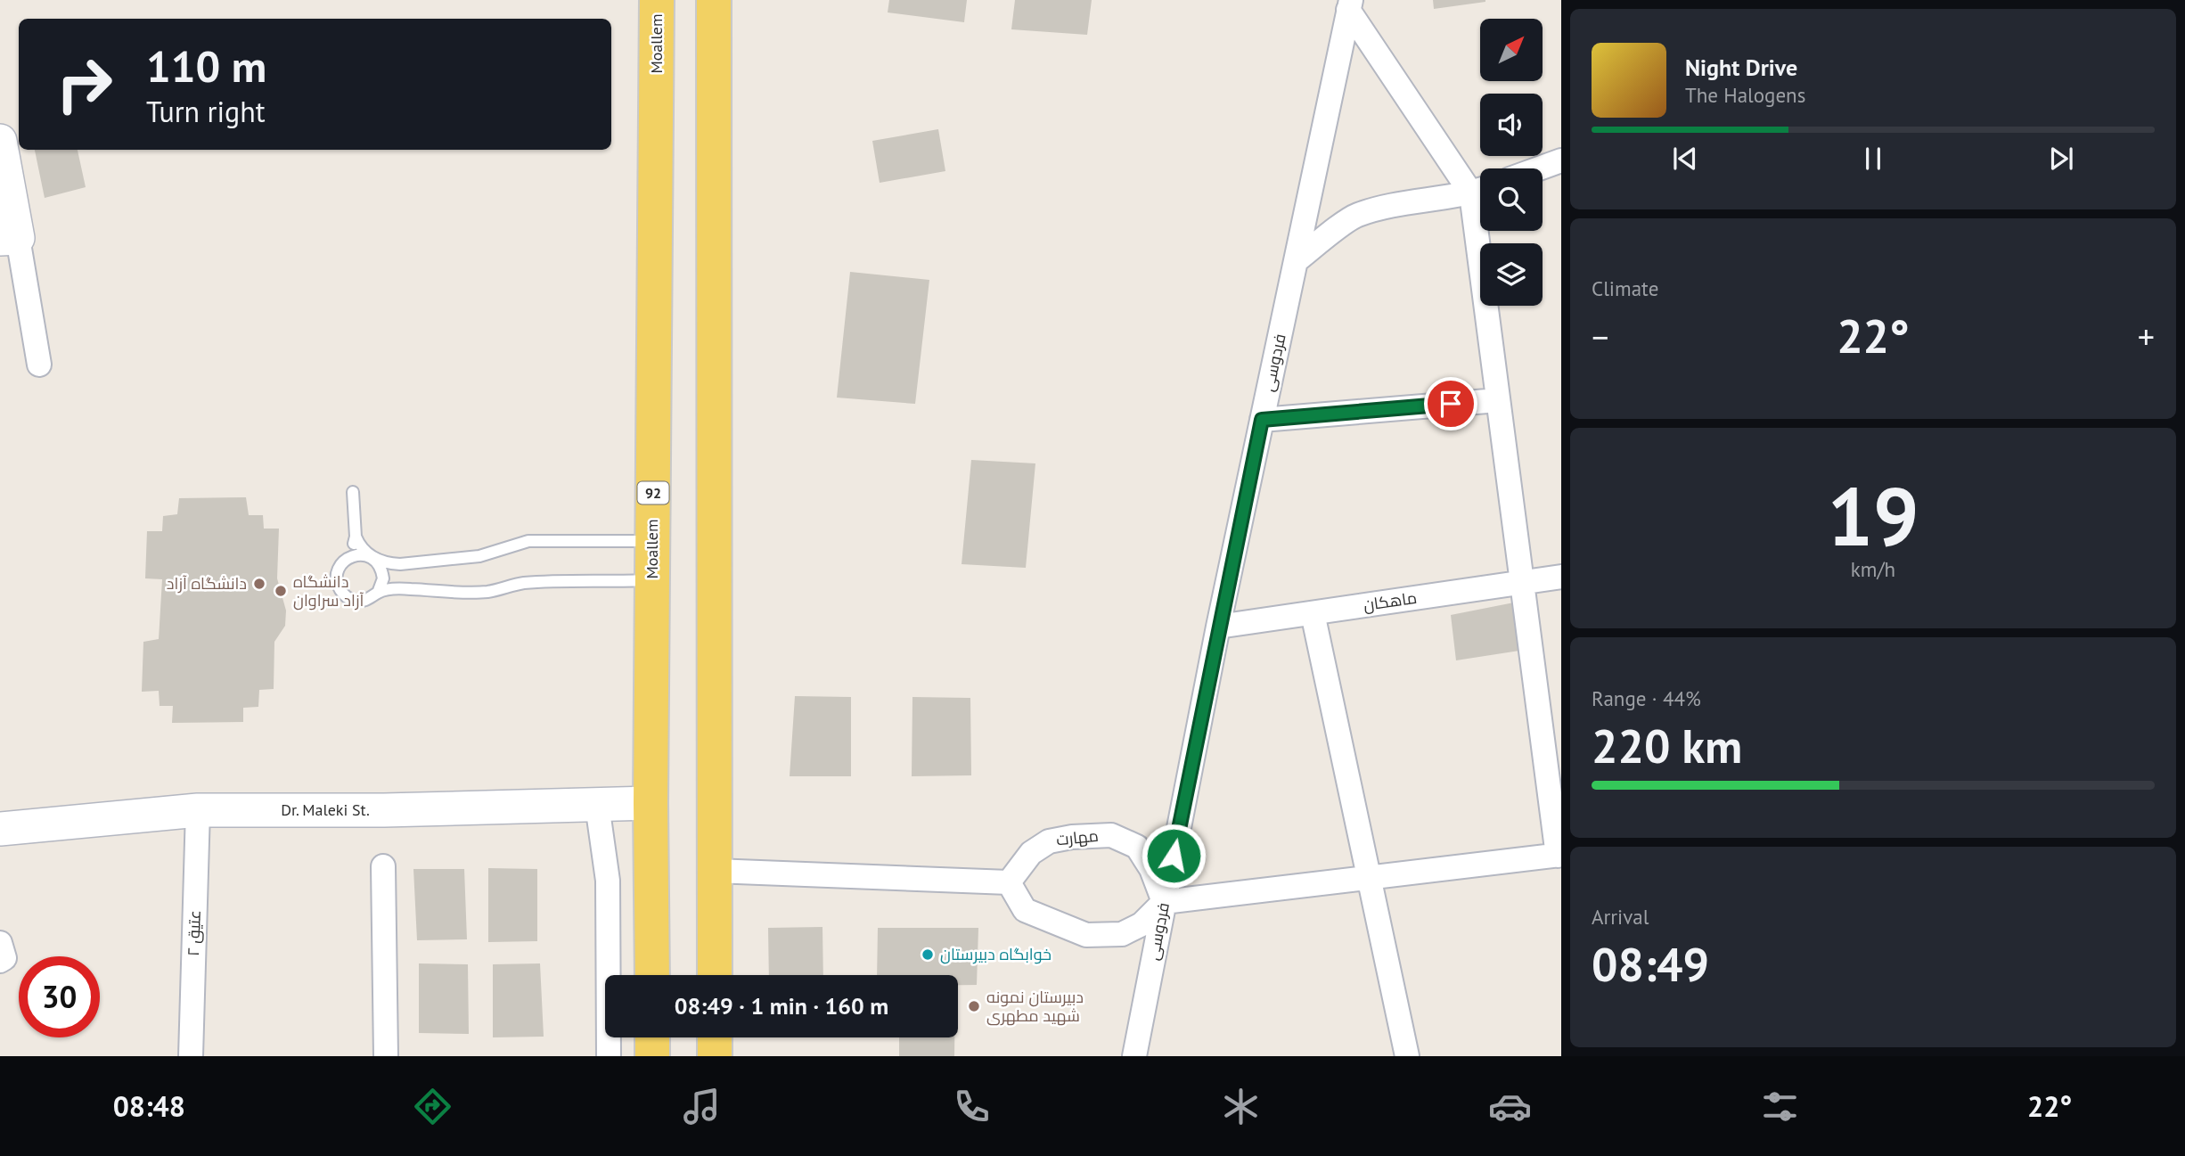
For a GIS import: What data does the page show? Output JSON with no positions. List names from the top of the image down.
{
  "streets": {
    "main road": ["Moallem", "92"],
    "street": [
      "فردوسی",
      "ماهکان",
      "Dr. Maleki St.",
      "مهارت",
      "عتیق ۲"
    ]
  },
  "crossings": [
    ["Moallem", "Dr. Maleki St."],
    ["فردوسی", "ماهکان"],
    ["فردوسی", "مهارت"],
    ["Dr. Maleki St.", "عتیق ۲"]
  ],
  "places": [
    "دانشگاه آزاد",
    "دانشگاه آزاد سراوان",
    "خوابگاه دبیرستان",
    "دبیرستان نمونه شهید مطهری"
  ],
  "north": "top right",
  "page": {
    "turn": ["110 m", "Turn right"],
    "song": ["Night Drive", "The Halogens"],
    "tile": [
      "Climate",
      ["19", "km/h"],
      ["Range · 44%", "220 km"],
      ["Arrival", "08:49"]
    ],
    "heat": ["−", "22°", "+"],
    "limit": "30",
    "trip": "08:49 · 1 min · 160 m",
    "tabs": ["08:48", "22°"]
  }
}
